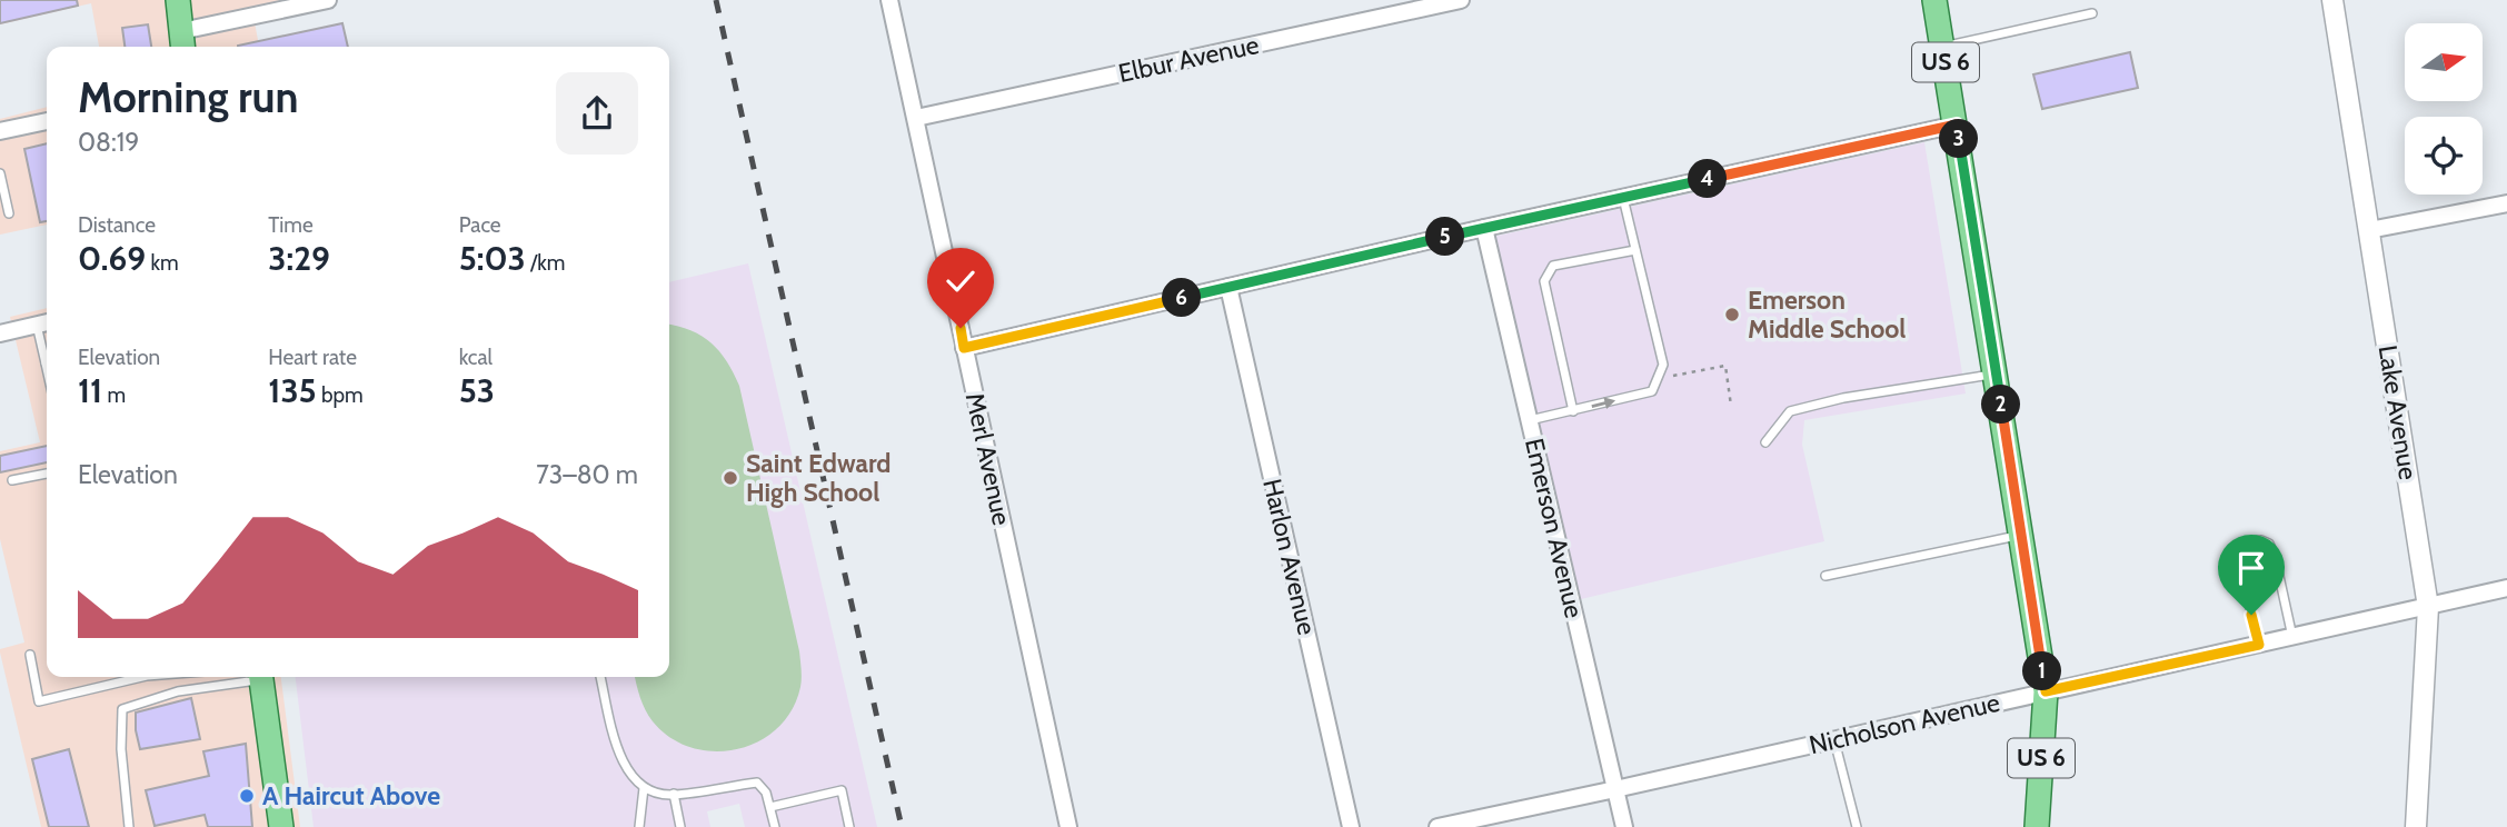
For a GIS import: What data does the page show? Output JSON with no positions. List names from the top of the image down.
{
  "streets": {
    "main road": ["US 6"],
    "street": [
      "Elbur Avenue",
      "Lake Avenue",
      "Merl Avenue",
      "Emerson Avenue",
      "Harlon Avenue",
      "Nicholson Avenue"
    ]
  },
  "crossings": [
    ["Elbur Avenue", "Merl Avenue"],
    ["US 6", "Nicholson Avenue"],
    ["Lake Avenue", "Nicholson Avenue"],
    ["Emerson Avenue", "Nicholson Avenue"]
  ],
  "places": ["Emerson Middle School", "Saint Edward High School", "A Haircut Above"],
  "north": "right",
  "page": {
    "heading": ["Morning run", "08:19"],
    "pins": [
      "3",
      "4",
      "5",
      "6",
      "2",
      "1"
    ],
    "stats": [
      ["Distance", "0.69 km"],
      ["Time", "3:29"],
      ["Pace", "5:03 /km"],
      ["Elevation", "11 m"],
      ["Heart rate", "135 bpm"],
      ["kcal", "53"]
    ],
    "chart": ["Elevation", "73–80 m"]
  }
}
